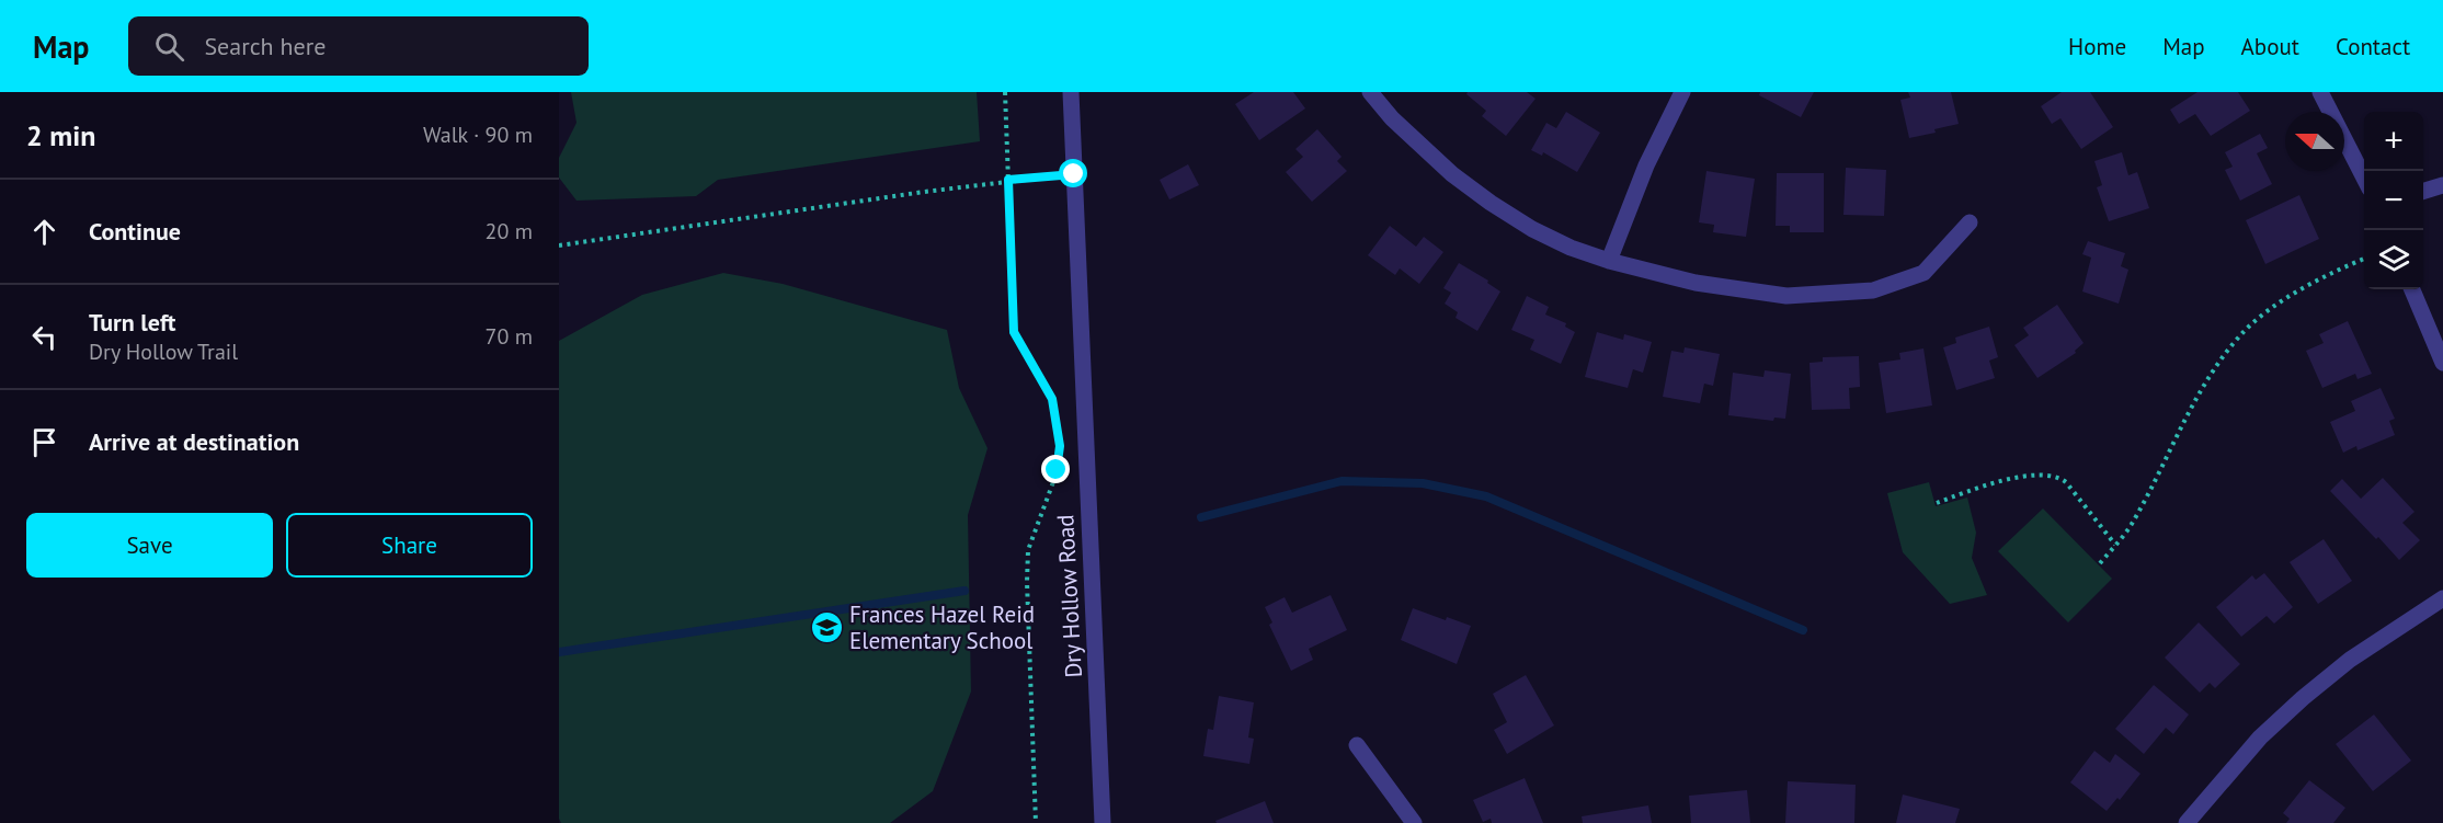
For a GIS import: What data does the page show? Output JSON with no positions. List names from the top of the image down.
{
  "streets": {
    "street": ["Dry Hollow Road"]
  },
  "places": {
    "school or university": ["Frances Hazel Reid Elementary School"]
  },
  "north": "left",
  "page": {
    "header": "Map",
    "search": "Search here",
    "nav": [
      "Home",
      "Map",
      "About",
      "Contact"
    ],
    "heading": ["2 min", "Walk · 90 m"],
    "map_buttons": ["+", "−"],
    "list": [
      ["Continue", "20 m"],
      ["Turn left", "Dry Hollow Trail", "70 m"],
      "Arrive at destination"
    ],
    "buttons": ["Save", "Share"]
  }
}
